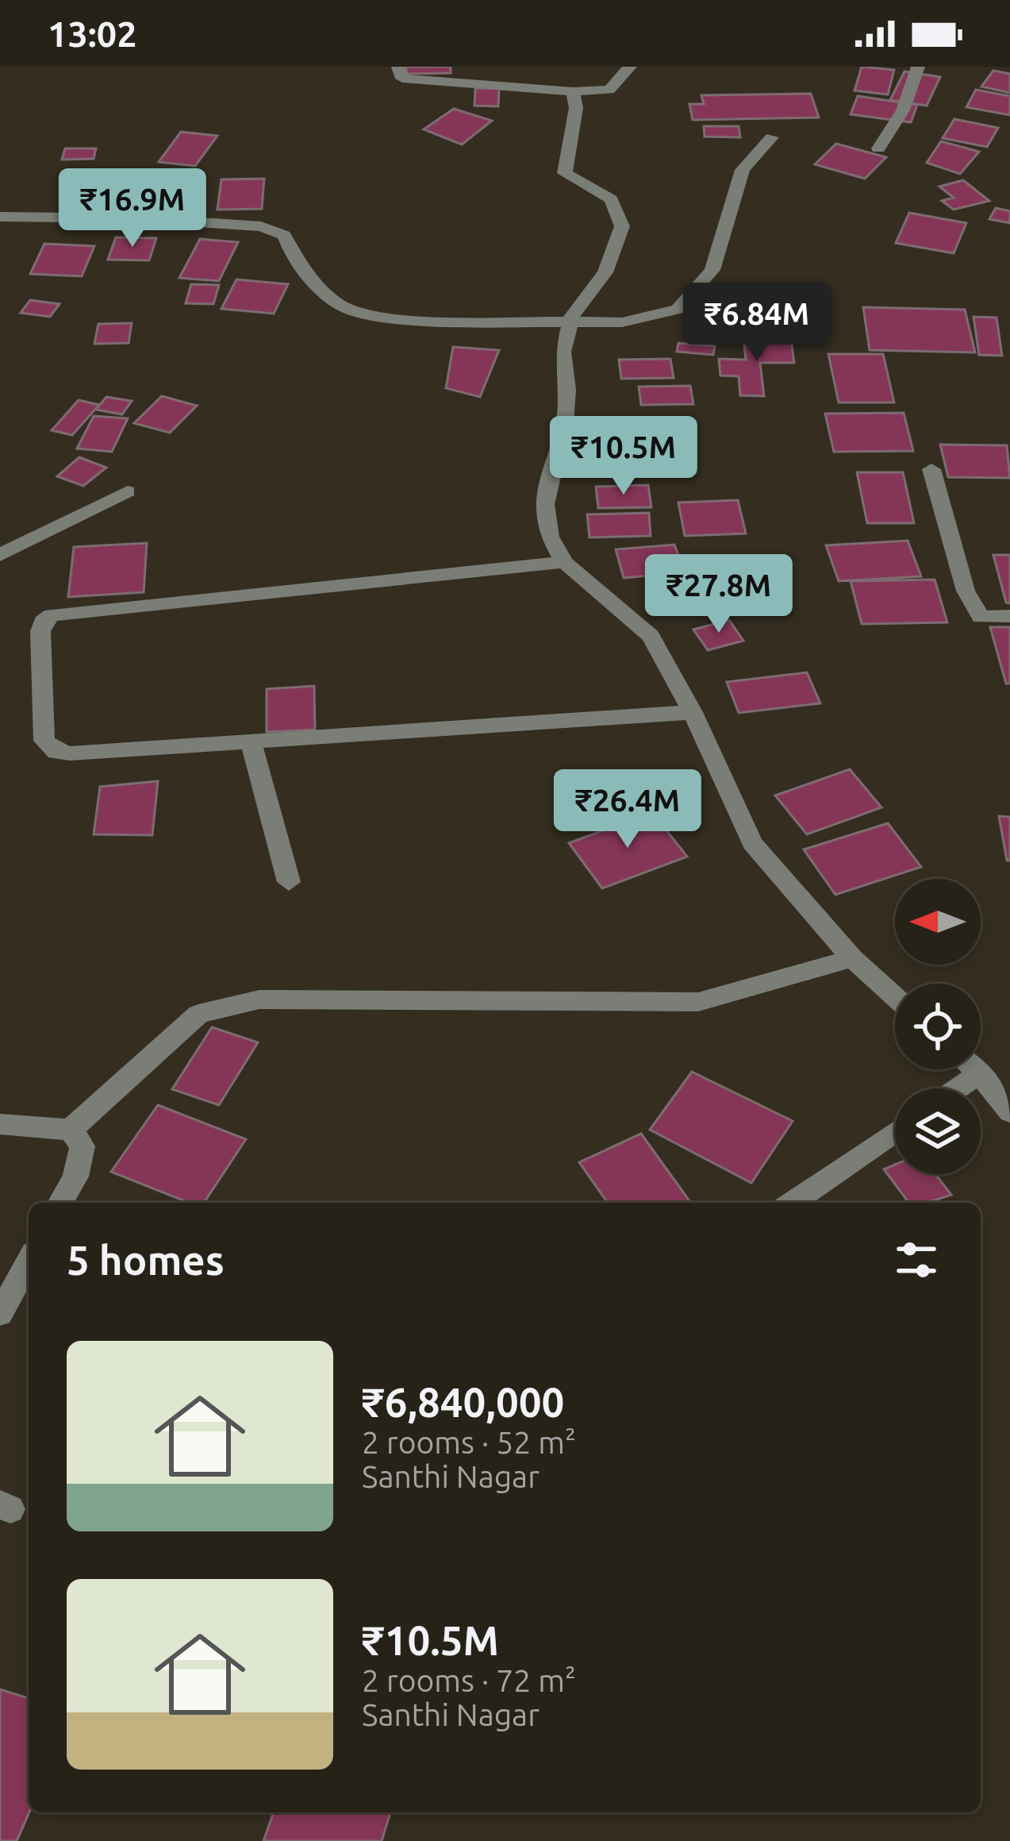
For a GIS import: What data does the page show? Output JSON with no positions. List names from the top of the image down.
{
  "north": "left",
  "page": {
    "status": "13:02",
    "price": [
      "₹16.9M",
      "₹6.84M",
      "₹10.5M",
      "₹27.8M",
      "₹26.4M"
    ],
    "heading": "5 homes",
    "list": [
      {
        "name": "₹6,840,000",
        "note": "2 rooms · 52 m² · Santhi Nagar"
      },
      {
        "name": "₹10.5M",
        "note": "2 rooms · 72 m² · Santhi Nagar"
      }
    ]
  }
}
